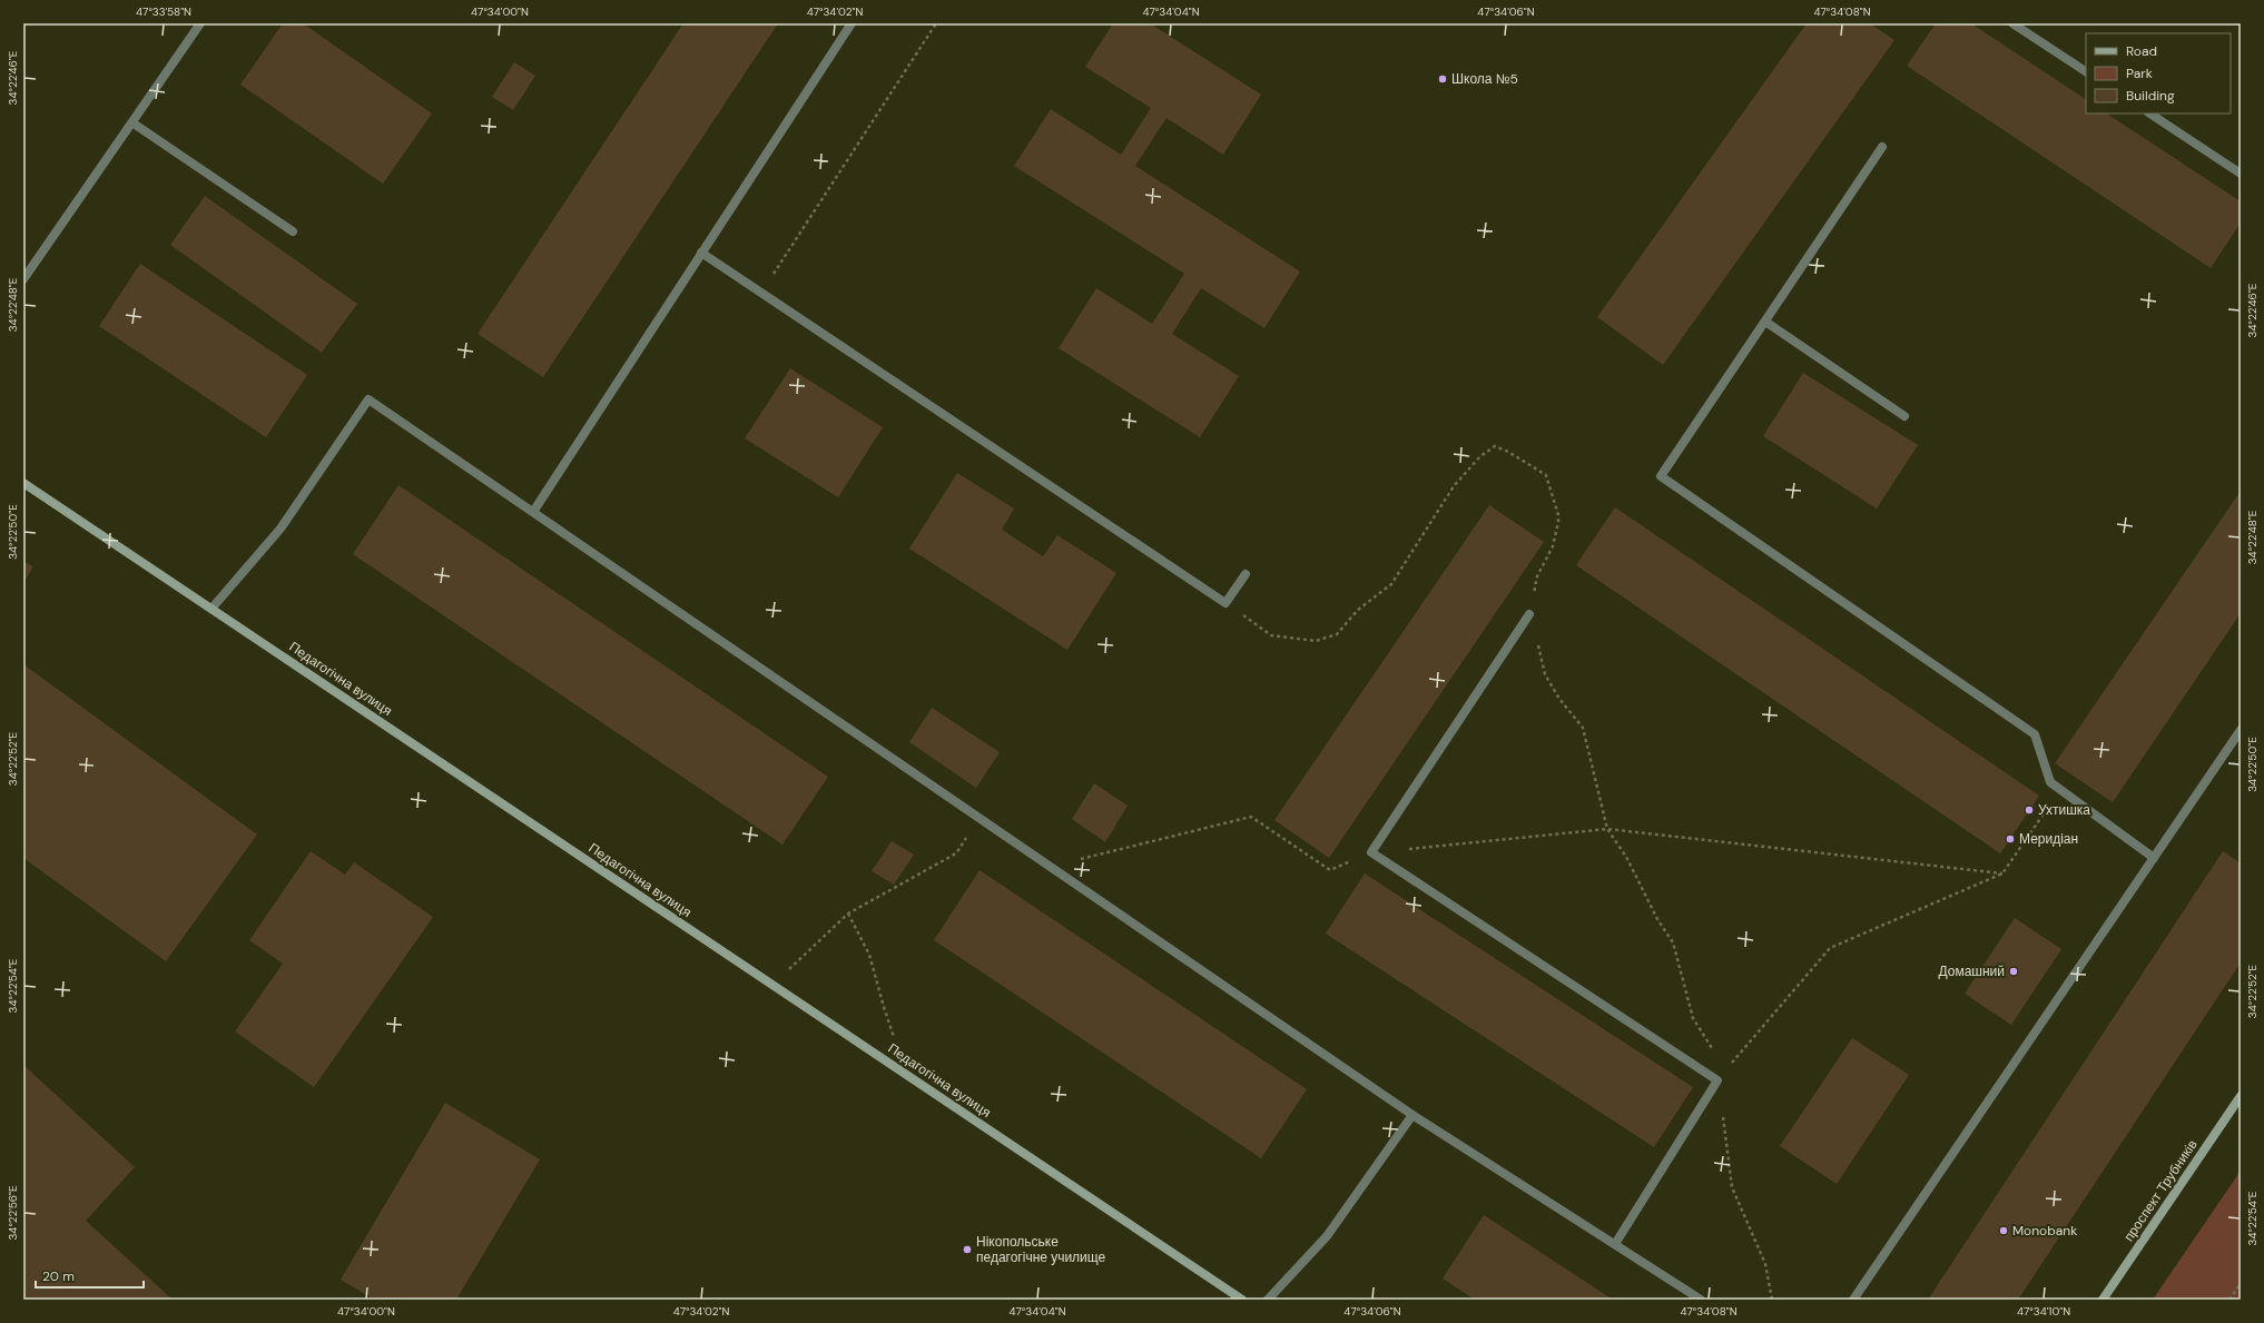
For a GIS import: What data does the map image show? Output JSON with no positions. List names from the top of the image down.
{
  "streets": {
    "main road": ["Педагогічна вулиця", "проспект Трубників"]
  },
  "places": [
    "Школа №5",
    "Ухтишка",
    "Меридіан",
    "Домашний",
    "Monobank",
    "Нікопольське педагогічне училище"
  ],
  "legend": ["Road", "Park", "Building"],
  "scale_bar": "20 m",
  "coordinates": [
    "47°33'58\"N",
    "47°34'00\"N",
    "47°34'02\"N",
    "47°34'04\"N",
    "47°34'06\"N",
    "47°34'08\"N",
    "34°22'46\"E",
    "34°22'48\"E",
    "34°22'50\"E",
    "34°22'52\"E",
    "34°22'54\"E",
    "34°22'56\"E",
    "47°34'10\"N"
  ]
}
